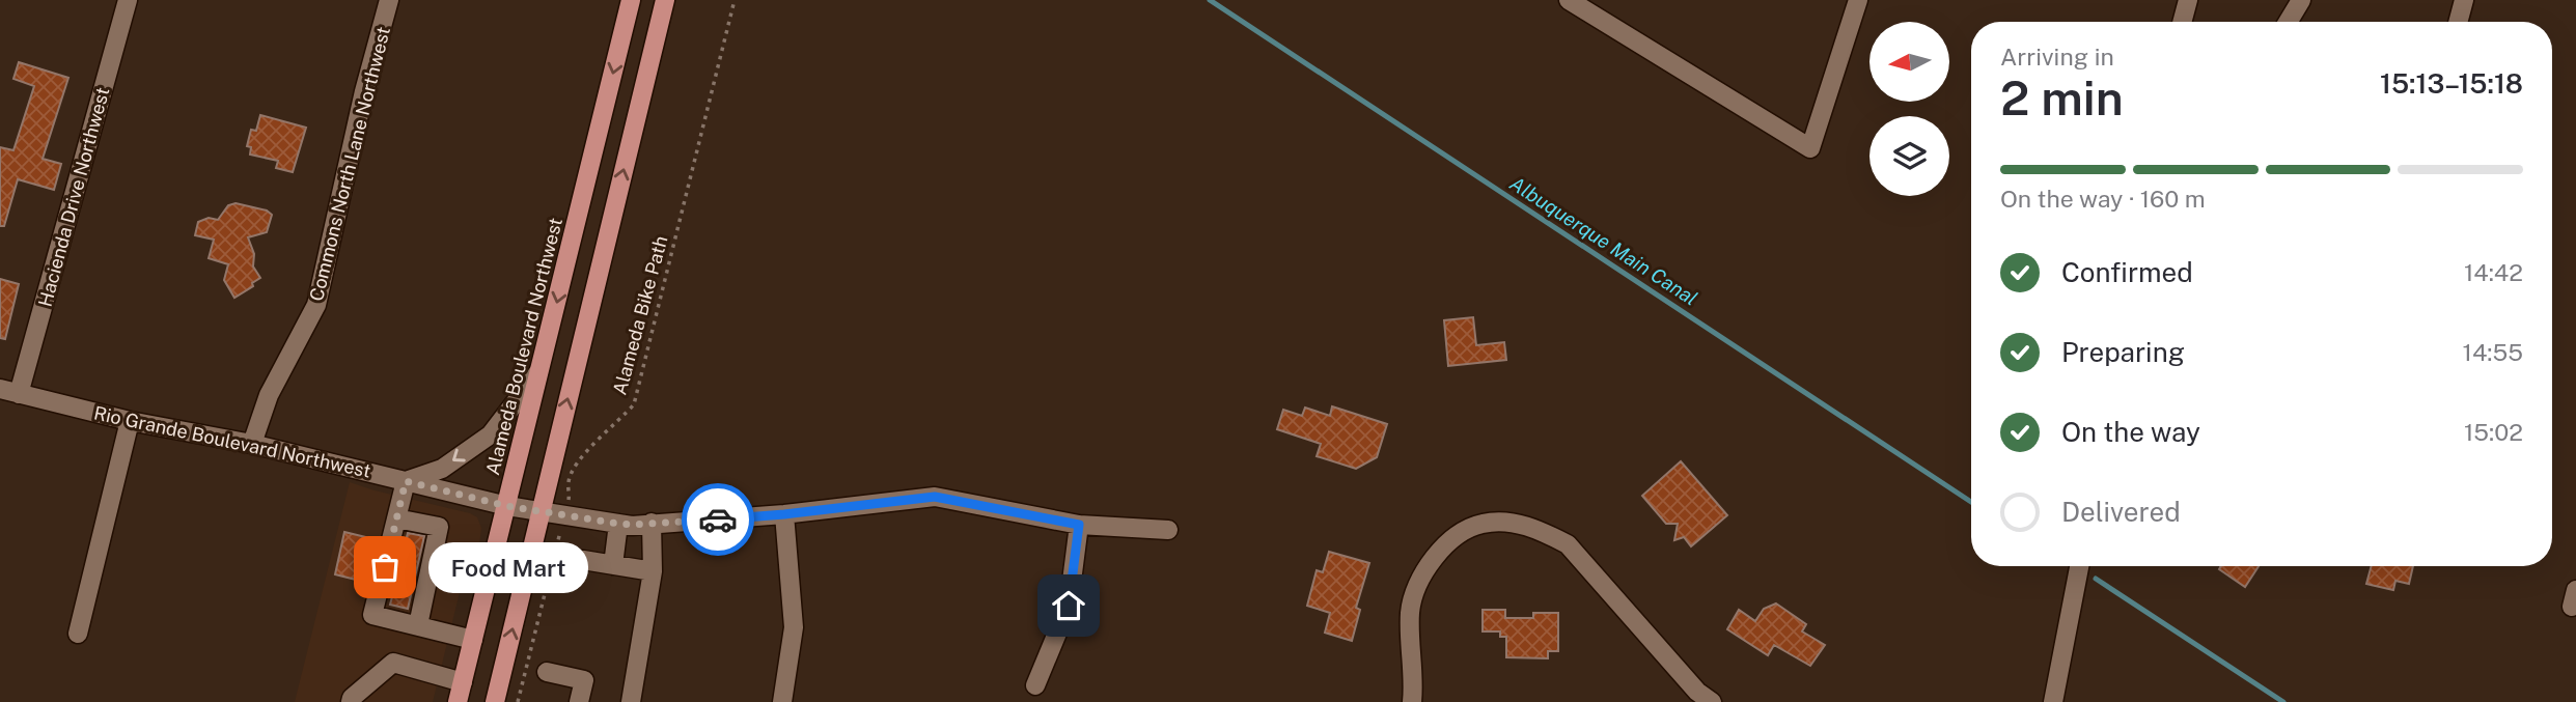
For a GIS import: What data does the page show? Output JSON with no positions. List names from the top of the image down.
{
  "streets": {
    "main road": ["Alameda Boulevard Northwest"],
    "street": ["Commons North Lane Northwest", "Hacienda Drive Northwest", "Rio Grande Boulevard Northwest"],
    "path": ["Alameda Bike Path"]
  },
  "crossings": [
    ["Commons North Lane Northwest", "Rio Grande Boulevard Northwest"],
    ["Hacienda Drive Northwest", "Rio Grande Boulevard Northwest"],
    ["Alameda Bike Path", "Rio Grande Boulevard Northwest"],
    ["Alameda Boulevard Northwest", "Rio Grande Boulevard Northwest"]
  ],
  "water": ["Albuquerque Main Canal"],
  "places": ["Food Mart"],
  "north": "left",
  "page": {
    "heading": ["2 min", "Arriving in", "15:13–15:18"],
    "bar": "On the way · 160 m",
    "list": [
      ["Confirmed", "14:42"],
      ["Preparing", "14:55"],
      ["On the way", "15:02"],
      "Delivered"
    ],
    "bubble": "Food Mart"
  }
}
